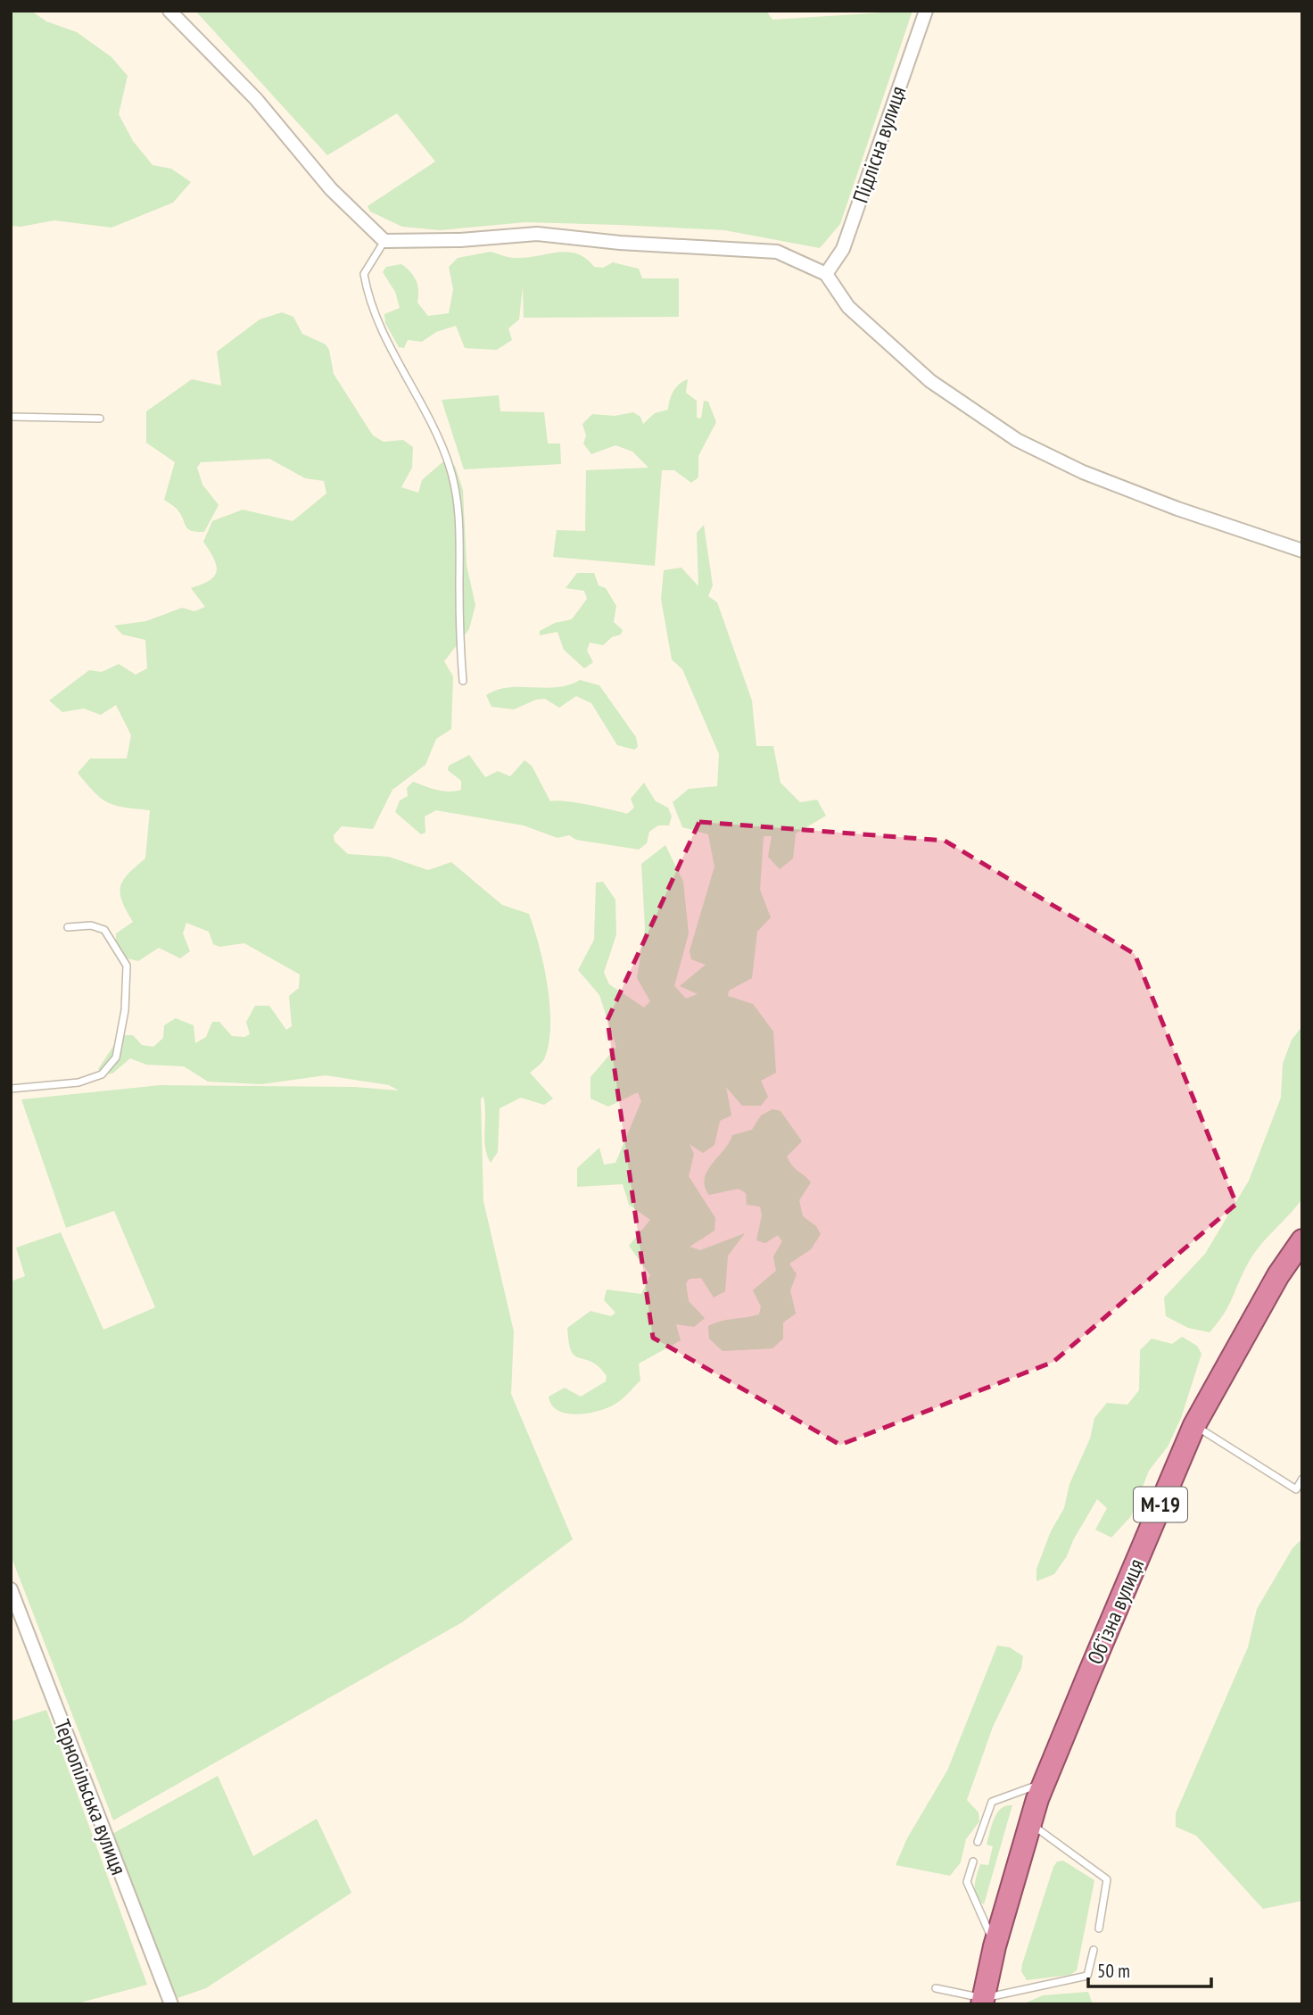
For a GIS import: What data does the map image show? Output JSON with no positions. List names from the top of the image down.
{
  "streets": {
    "highway": ["М-19", "Обʼїзна вулиця"],
    "street": ["Підлісна вулиця", "Тернопільська вулиця"]
  },
  "scale_bar": "50 m"
}
